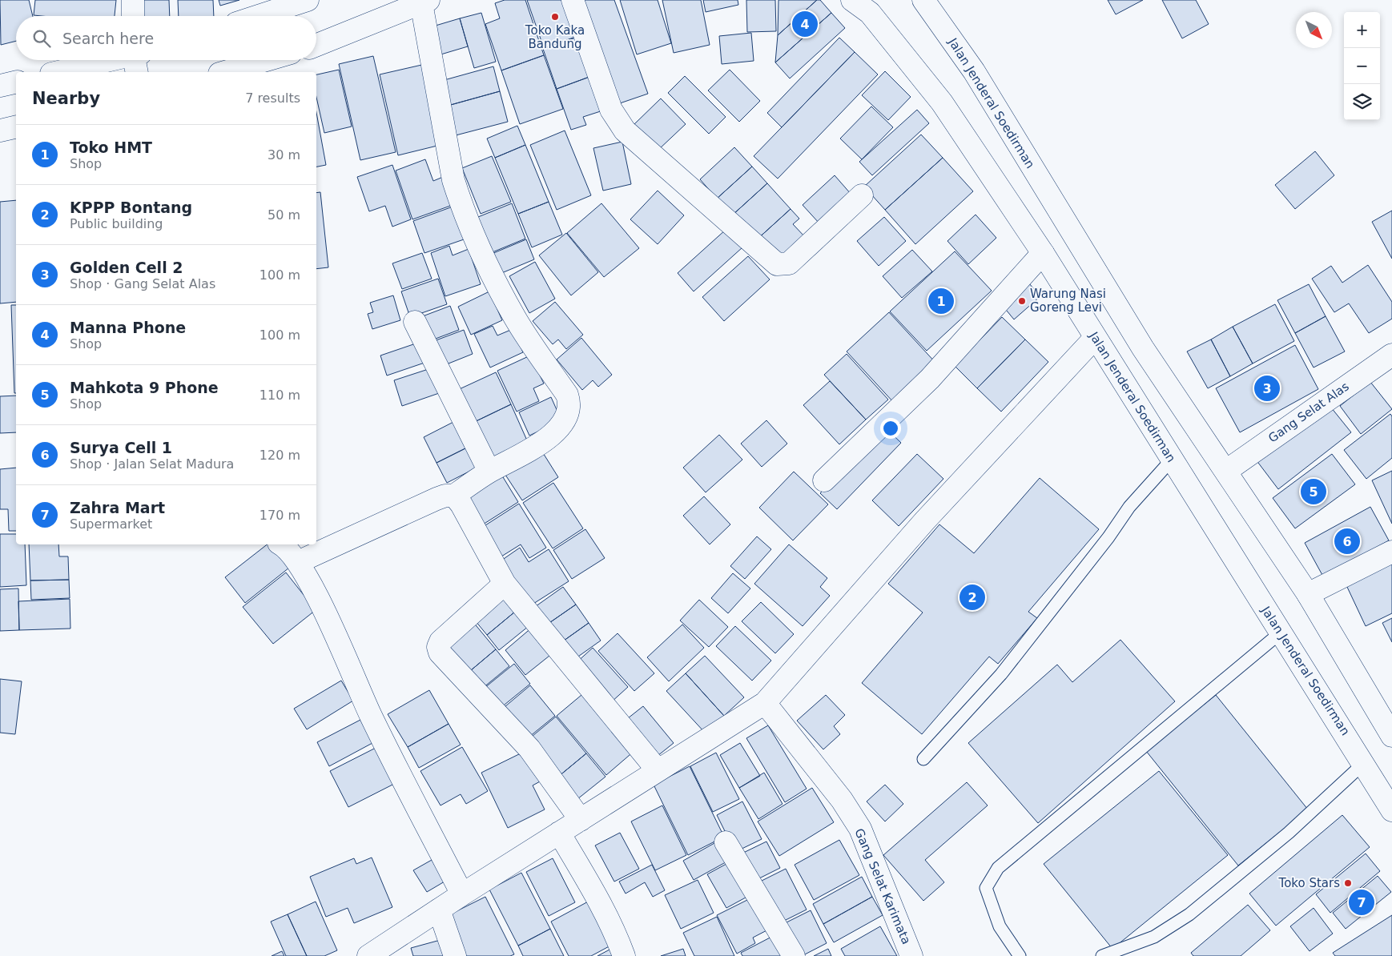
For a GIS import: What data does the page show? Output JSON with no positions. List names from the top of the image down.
{
  "streets": {
    "street": ["Jalan Jenderal Soedirman", "Gang Selat Alas", "Gang Selat Karimata"]
  },
  "crossings": [
    ["Jalan Jenderal Soedirman", "Gang Selat Alas"]
  ],
  "places": ["Toko Kaka Bandung", "Warung Nasi Goreng Levi", "Toko Stars"],
  "north": "bottom right",
  "page": {
    "pins": [
      "4",
      "1",
      "3",
      "5",
      "6",
      "2",
      "7"
    ],
    "map_buttons": ["+", "−"],
    "search": "Search here",
    "heading": ["Nearby", "7 results"],
    "list": [
      {
        "mark": "1",
        "name": "Toko HMT",
        "note": "Shop",
        "value": "30 m"
      },
      {
        "mark": "2",
        "name": "KPPP Bontang",
        "note": "Public building",
        "value": "50 m"
      },
      {
        "mark": "3",
        "name": "Golden Cell 2",
        "note": "Shop · Gang Selat Alas",
        "value": "100 m"
      },
      {
        "mark": "4",
        "name": "Manna Phone",
        "note": "Shop",
        "value": "100 m"
      },
      {
        "mark": "5",
        "name": "Mahkota 9 Phone",
        "note": "Shop",
        "value": "110 m"
      },
      {
        "mark": "6",
        "name": "Surya Cell 1",
        "note": "Shop · Jalan Selat Madura",
        "value": "120 m"
      },
      {
        "mark": "7",
        "name": "Zahra Mart",
        "note": "Supermarket",
        "value": "170 m"
      }
    ]
  }
}
